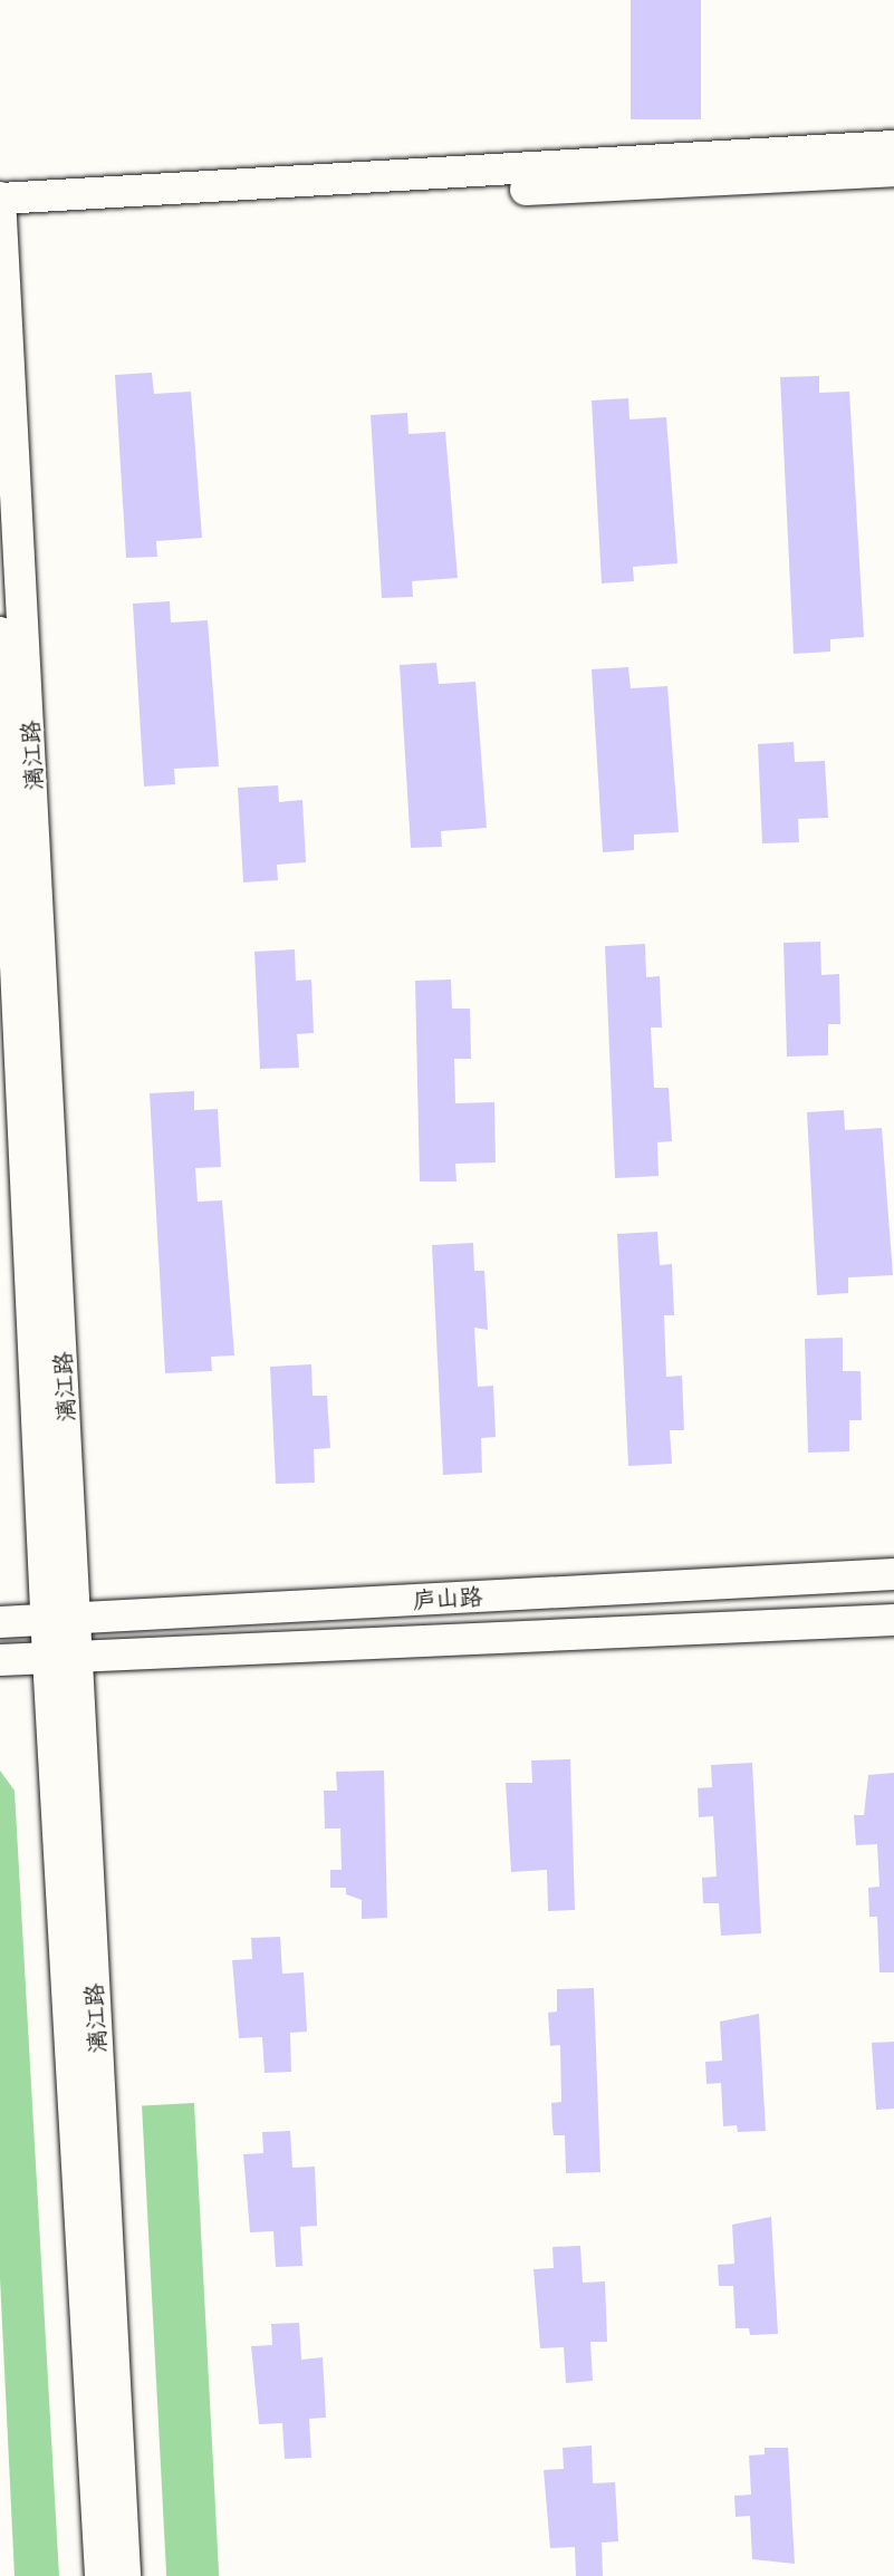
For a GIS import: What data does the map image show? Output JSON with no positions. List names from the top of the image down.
{
  "streets": {
    "street": ["漓江路", "庐山路"]
  },
  "crossings": [
    ["漓江路", "庐山路"]
  ]
}
